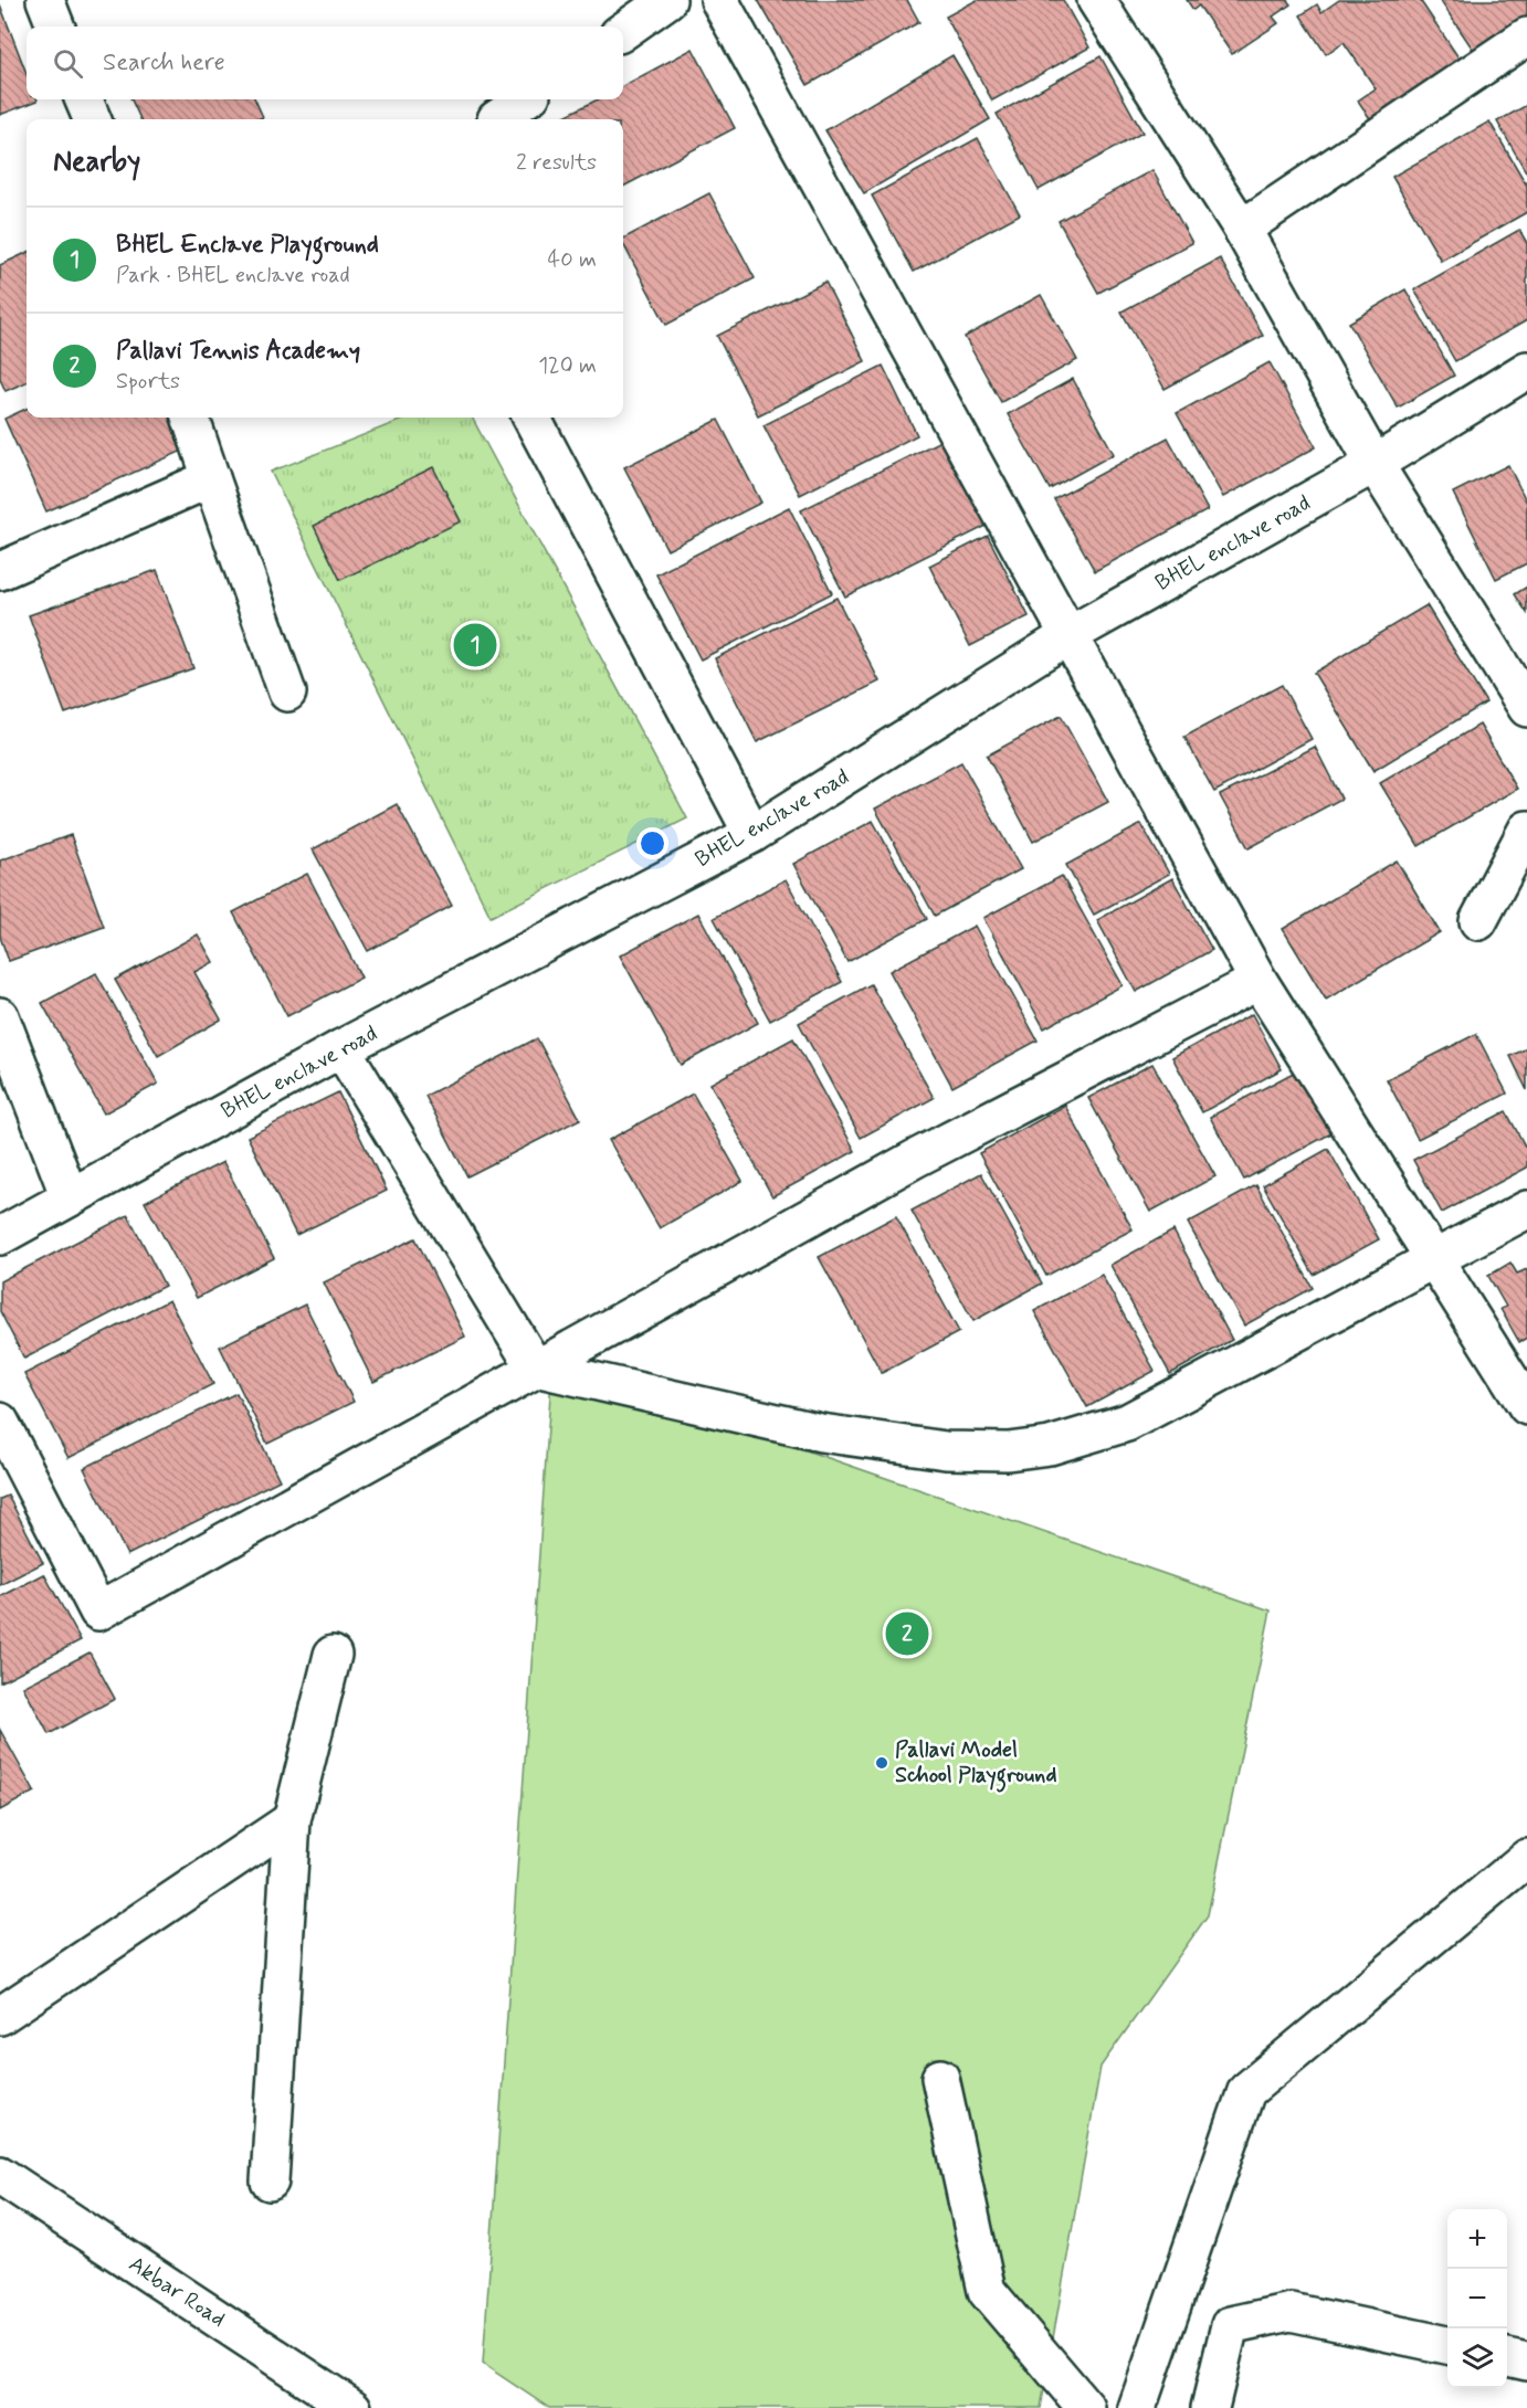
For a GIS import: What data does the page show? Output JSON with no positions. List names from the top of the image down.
{
  "streets": {
    "street": ["BHEL enclave road", "Akbar Road"]
  },
  "places": ["Pallavi Model School Playground"],
  "page": {
    "search": "Search here",
    "heading": ["Nearby", "2 results"],
    "list": [
      {
        "mark": "1",
        "name": "BHEL Enclave Playground",
        "note": "Park · BHEL enclave road",
        "value": "40 m"
      },
      {
        "mark": "2",
        "name": "Pallavi Tennis Academy",
        "note": "Sports",
        "value": "120 m"
      }
    ],
    "pins": ["1", "2"],
    "map_buttons": ["+", "−"]
  }
}
